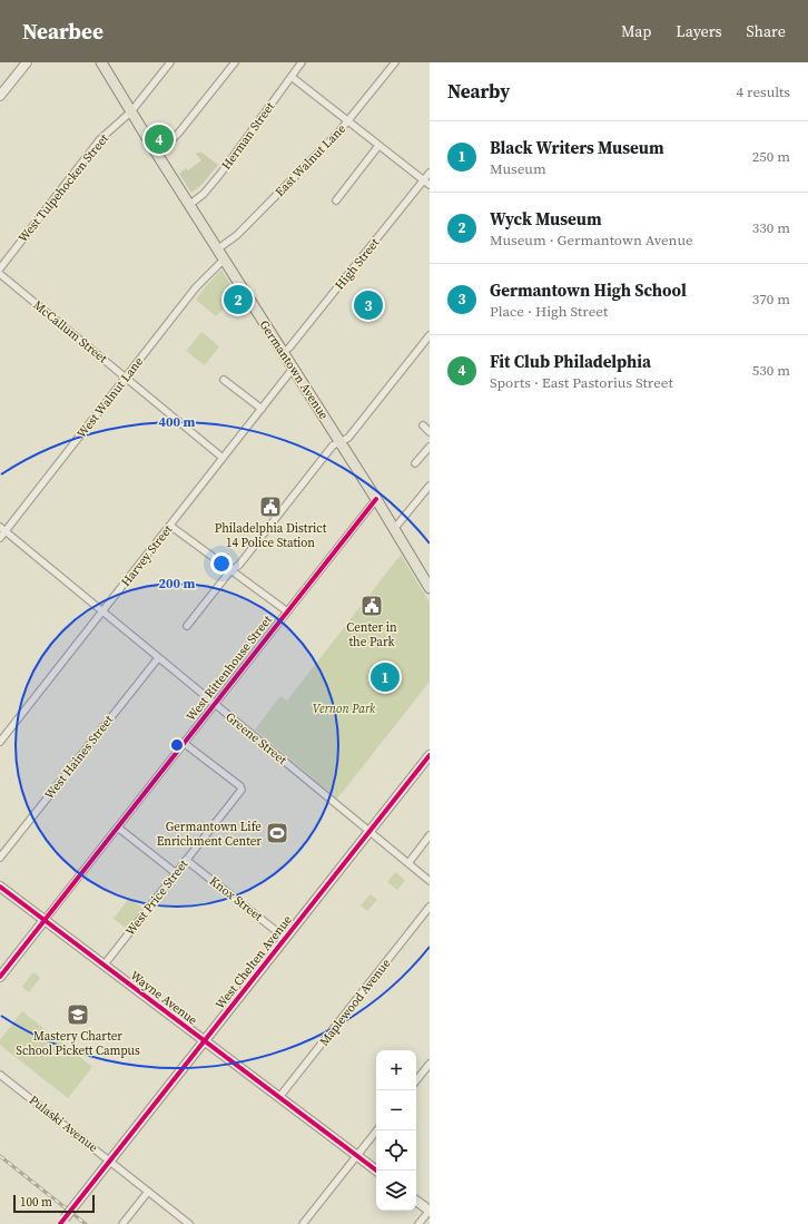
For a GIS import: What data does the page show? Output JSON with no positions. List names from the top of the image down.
{
  "streets": {
    "main road": ["Germantown Avenue"],
    "street": [
      "Herman Street",
      "East Walnut Lane",
      "West Tulpehocken Street",
      "High Street",
      "McCallum Street",
      "West Walnut Lane",
      "Harvey Street",
      "West Rittenhouse Street",
      "Greene Street",
      "West Haines Street",
      "West Price Street",
      "Knox Street",
      "West Chelten Avenue",
      "Wayne Avenue",
      "Maplewood Avenue",
      "Pulaski Avenue"
    ]
  },
  "crossings": [
    ["Herman Street", "Germantown Avenue"],
    ["East Walnut Lane", "Germantown Avenue"],
    ["West Tulpehocken Street", "Germantown Avenue"],
    ["High Street", "Germantown Avenue"],
    ["McCallum Street", "West Walnut Lane"],
    ["McCallum Street", "Harvey Street"],
    ["Germantown Avenue", "West Walnut Lane"],
    ["Germantown Avenue", "Harvey Street"],
    ["Germantown Avenue", "West Rittenhouse Street"],
    ["West Walnut Lane", "Greene Street"],
    ["Harvey Street", "Greene Street"],
    ["West Rittenhouse Street", "Greene Street"],
    ["West Rittenhouse Street", "West Price Street"],
    ["West Rittenhouse Street", "Wayne Avenue"],
    ["Greene Street", "West Haines Street"],
    ["Greene Street", "West Chelten Avenue"],
    ["West Price Street", "Knox Street"],
    ["West Price Street", "Wayne Avenue"],
    ["Knox Street", "West Chelten Avenue"],
    ["West Chelten Avenue", "Wayne Avenue"],
    ["West Chelten Avenue", "Pulaski Avenue"],
    ["Wayne Avenue", "Maplewood Avenue"]
  ],
  "parks": ["Vernon Park"],
  "places": {
    "public building": ["Philadelphia District 14 Police Station", "Center in the Park"],
    "sports": ["Germantown Life Enrichment Center"],
    "school or university": ["Mastery Charter School Pickett Campus"]
  },
  "scale_bar": "100 m",
  "page": {
    "header": "Nearbee",
    "nav": ["Map", "Layers", "Share"],
    "heading": ["Nearby", "4 results"],
    "list": [
      {
        "mark": "1",
        "name": "Black Writers Museum",
        "note": "Museum",
        "value": "250 m"
      },
      {
        "mark": "2",
        "name": "Wyck Museum",
        "note": "Museum · Germantown Avenue",
        "value": "330 m"
      },
      {
        "mark": "3",
        "name": "Germantown High School",
        "note": "Place · High Street",
        "value": "370 m"
      },
      {
        "mark": "4",
        "name": "Fit Club Philadelphia",
        "note": "Sports · East Pastorius Street",
        "value": "530 m"
      }
    ],
    "pins": [
      "4",
      "2",
      "3",
      "1"
    ],
    "map_buttons": ["+", "−"],
    "scale": "100 m"
  },
  "rings": ["400 m", "200 m"]
}
